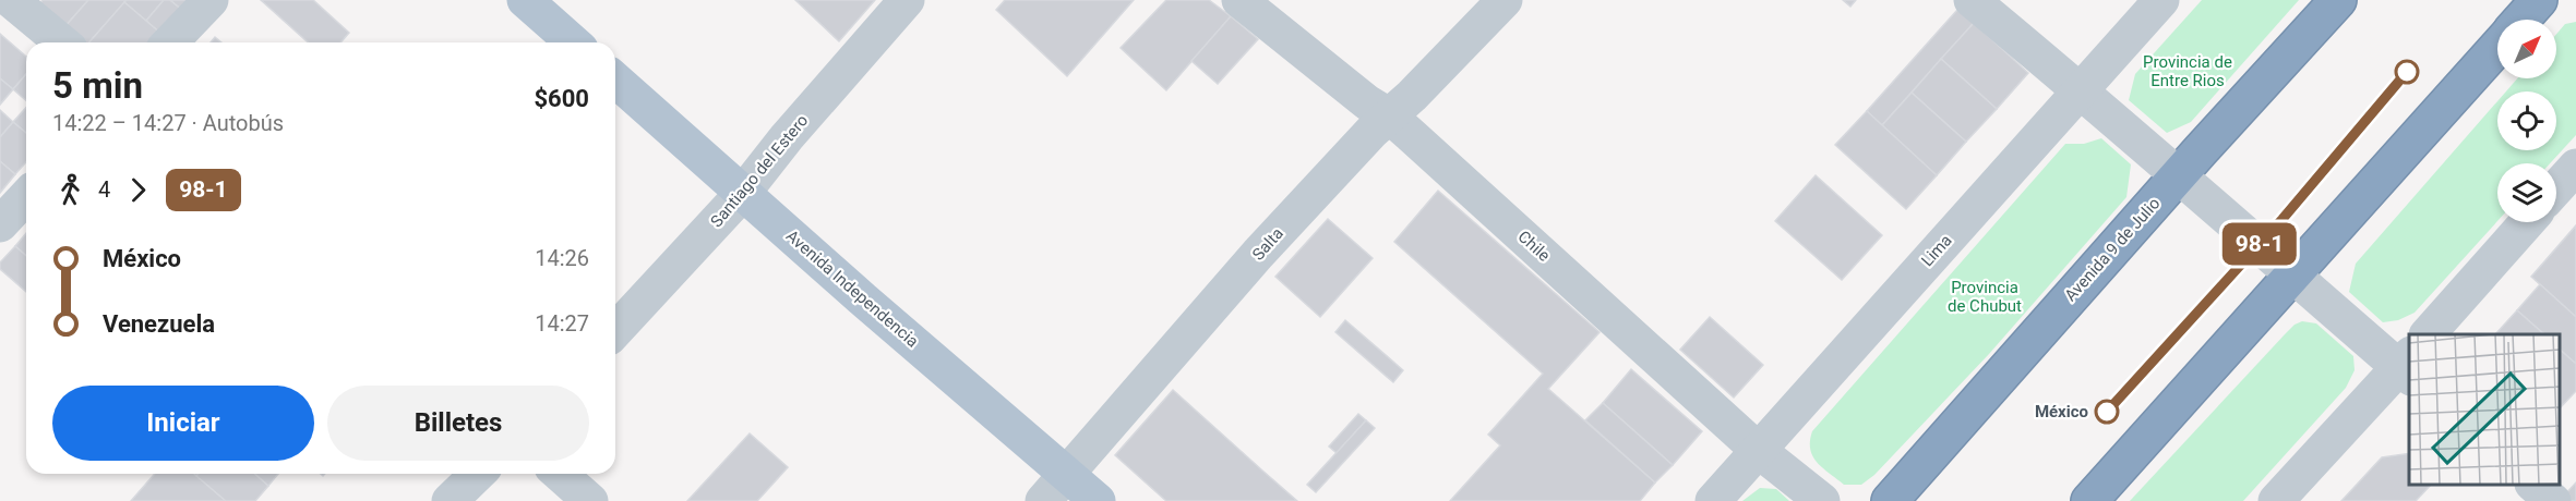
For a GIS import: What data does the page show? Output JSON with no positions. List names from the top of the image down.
{
  "streets": {
    "highway": ["Avenida 9 de Julio"],
    "main road": ["Avenida Independencia"],
    "street": [
      "Santiago del Estero",
      "Salta",
      "Chile",
      "Lima"
    ]
  },
  "crossings": [
    ["Santiago del Estero", "Avenida Independencia"],
    ["Salta", "Chile"],
    ["Salta", "Avenida Independencia"],
    ["Chile", "Lima"]
  ],
  "parks": ["Provincia de Entre Rios", "Provincia de Chubut"],
  "places": ["México"],
  "lines": ["bus line 98-1"],
  "north": "top right",
  "page": {
    "on_map": "98-1",
    "heading": ["5 min", "14:22 – 14:27 · Autobús", "$600"],
    "legs": ["4", "98-1"],
    "list": [
      {
        "name": "México",
        "value": "14:26"
      },
      {
        "name": "Venezuela",
        "value": "14:27"
      }
    ],
    "buttons": ["Iniciar", "Billetes"]
  }
}
